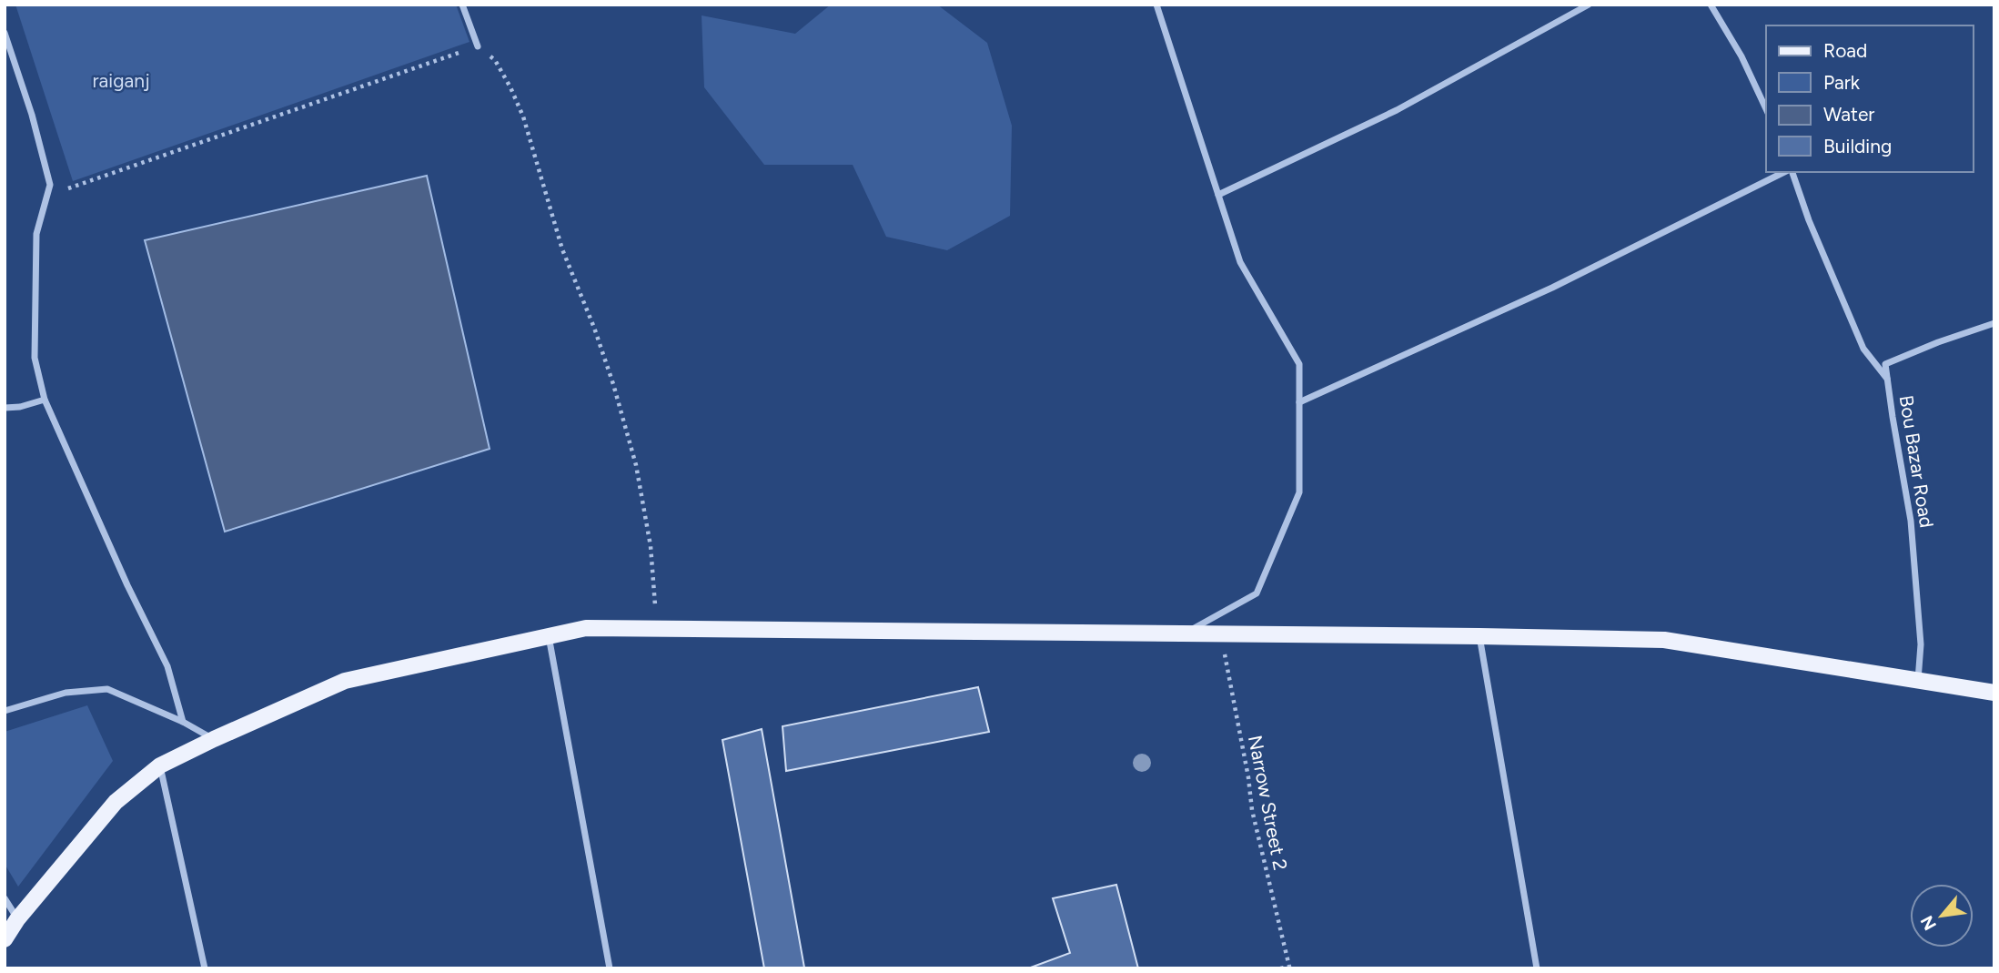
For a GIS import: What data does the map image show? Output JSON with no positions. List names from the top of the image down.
{
  "streets": {
    "street": ["Bou Bazar Road"],
    "path": ["Narrow Street 2"]
  },
  "parks": ["raiganj"],
  "legend": [
    "Road",
    "Park",
    "Water",
    "Building"
  ],
  "north": "bottom left"
}
